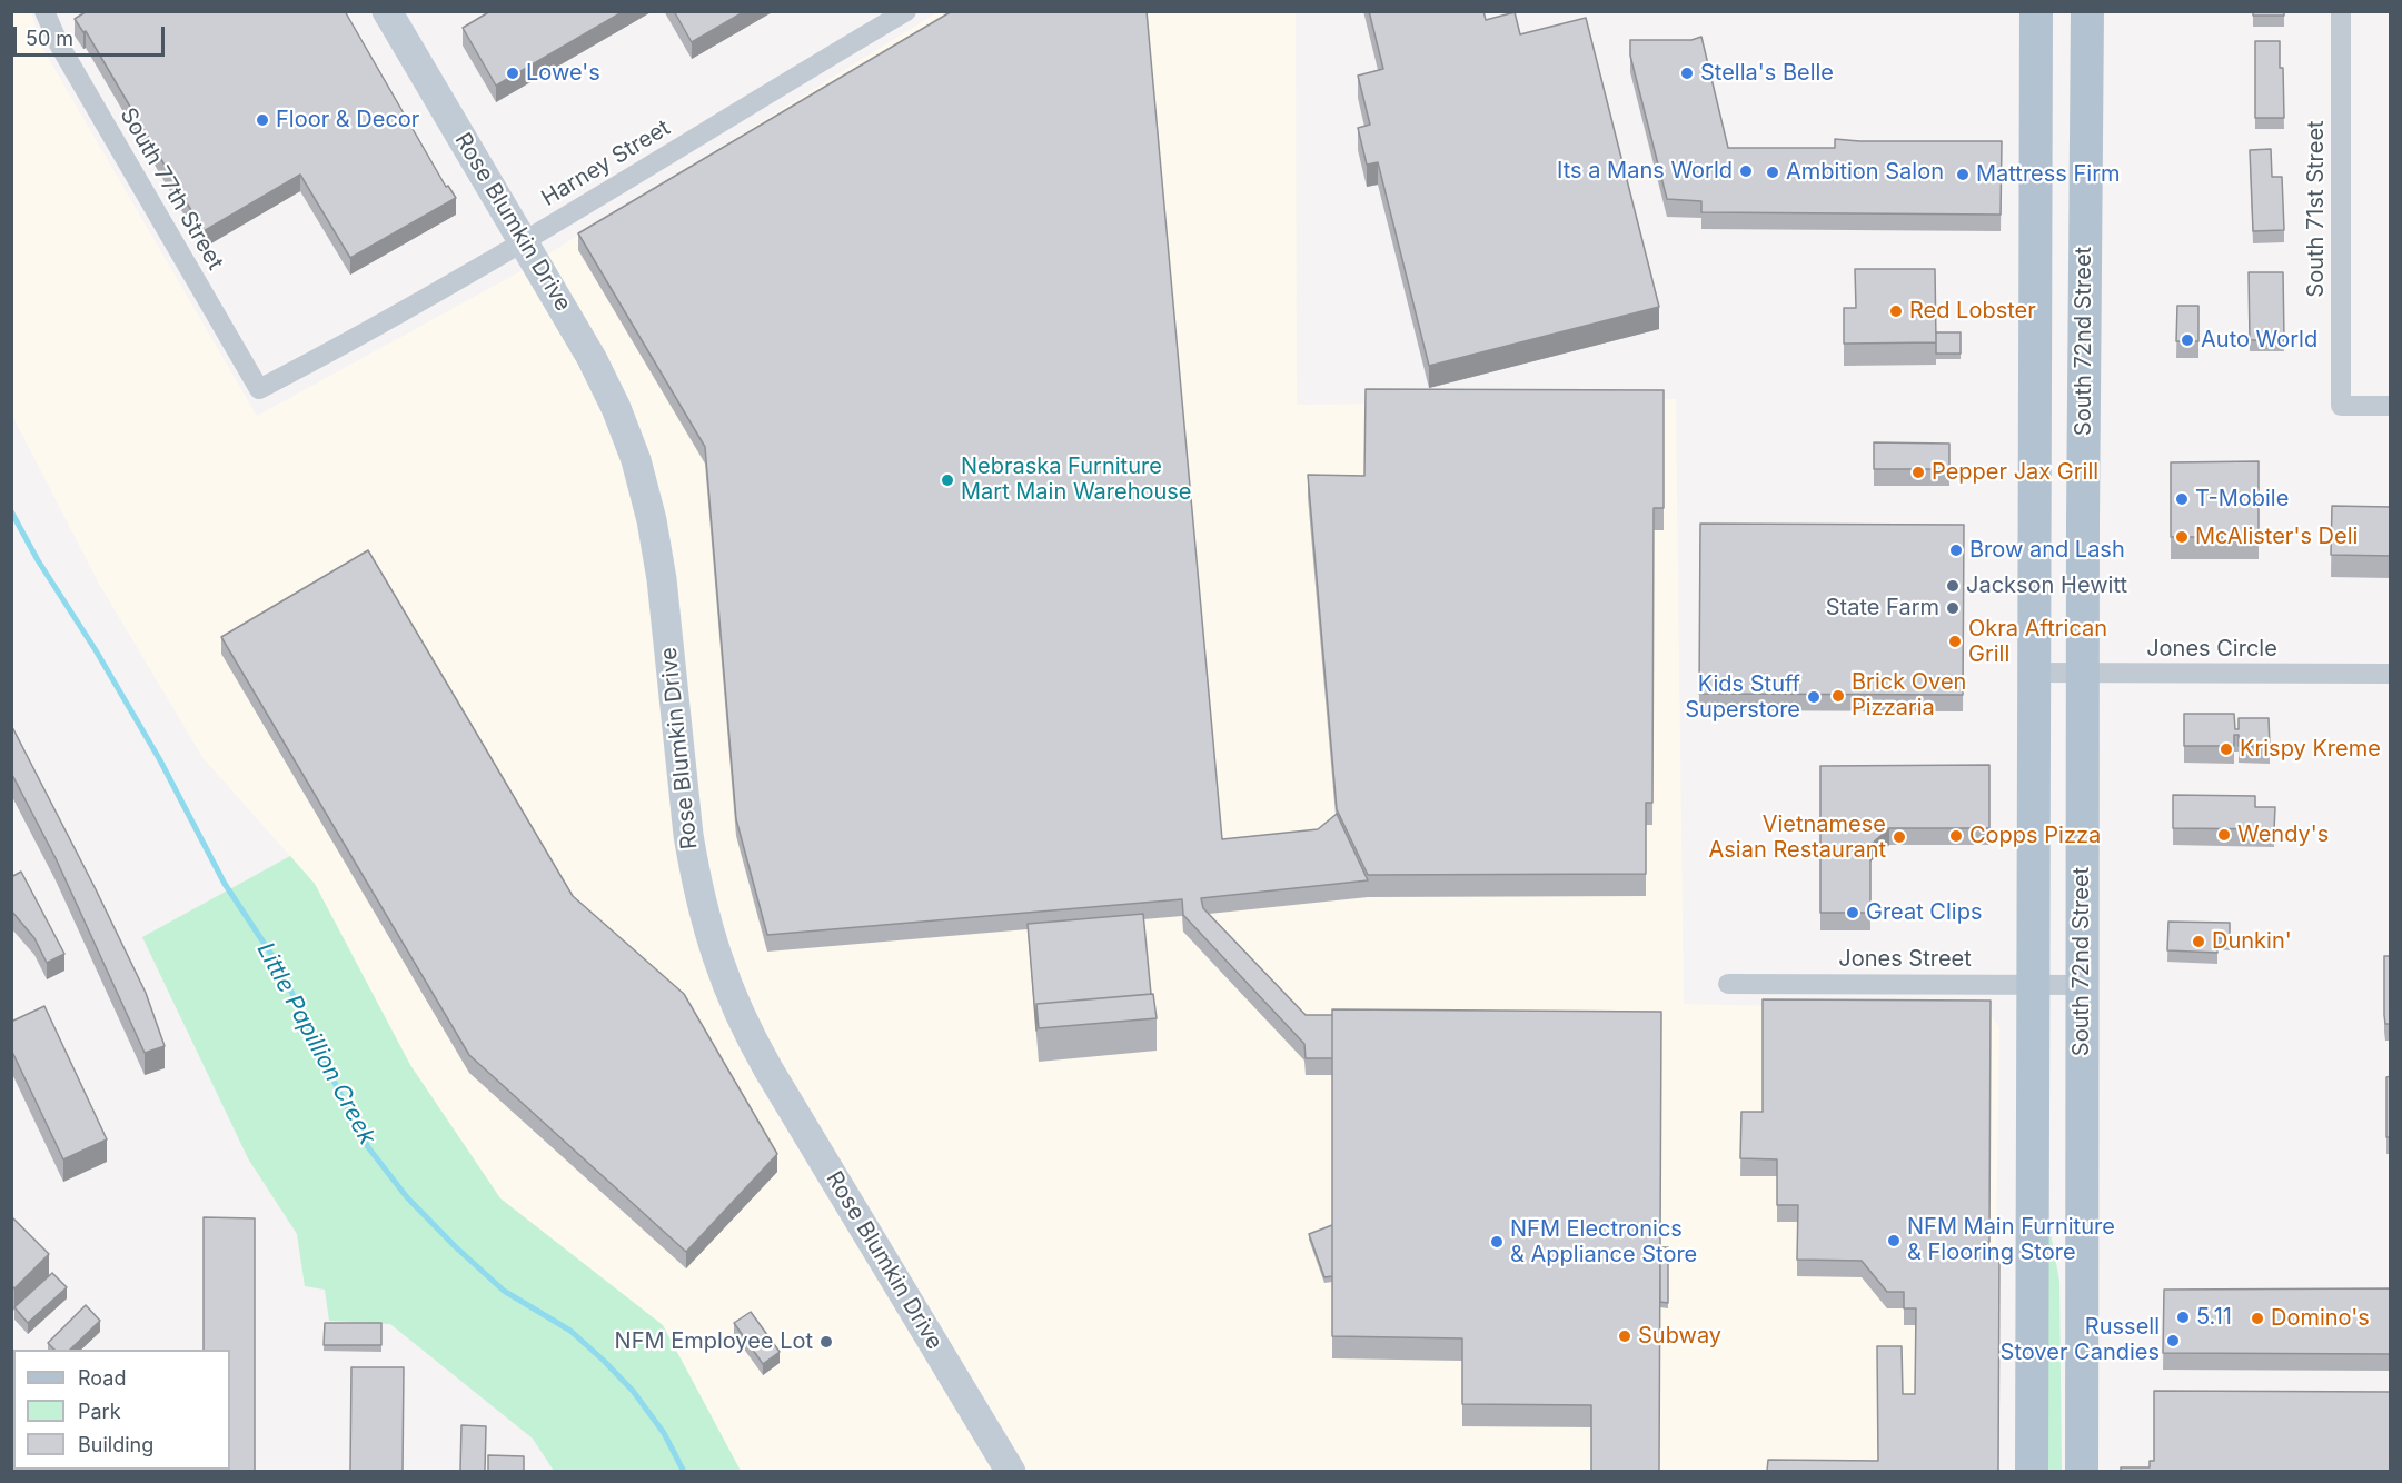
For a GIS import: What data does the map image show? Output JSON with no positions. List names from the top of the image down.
{
  "streets": {
    "main road": ["Rose Blumkin Drive", "South 72nd Street"],
    "street": [
      "Harney Street",
      "South 77th Street",
      "South 71st Street",
      "Jones Circle",
      "Jones Street"
    ]
  },
  "crossings": [
    ["Harney Street", "South 77th Street"],
    ["Harney Street", "Rose Blumkin Drive"],
    ["South 72nd Street", "Jones Circle"],
    ["South 72nd Street", "Jones Street"]
  ],
  "water": ["Little Papillion Creek"],
  "places": [
    "Lowe's",
    "Stella's Belle",
    "Floor & Decor",
    "Its a Mans World",
    "Ambition Salon",
    "Mattress Firm",
    "Red Lobster",
    "Auto World",
    "Pepper Jax Grill",
    "Nebraska Furniture Mart Main Warehouse",
    "T-Mobile",
    "McAlister's Deli",
    "Brow and Lash",
    "Jackson Hewitt",
    "State Farm",
    "Okra Aftrican Grill",
    "Brick Oven Pizzaria",
    "Kids Stuff Superstore",
    "Krispy Kreme",
    "Wendy's",
    "Copps Pizza",
    "Vietnamese Asian Restaurant",
    "Great Clips",
    "Dunkin'",
    "NFM Main Furniture & Flooring Store",
    "NFM Electronics & Appliance Store",
    "5.11",
    "Domino's",
    "Subway",
    "Russell Stover Candies",
    "NFM Employee Lot"
  ],
  "legend": ["Road", "Park", "Building"],
  "scale_bar": "50 m"
}
